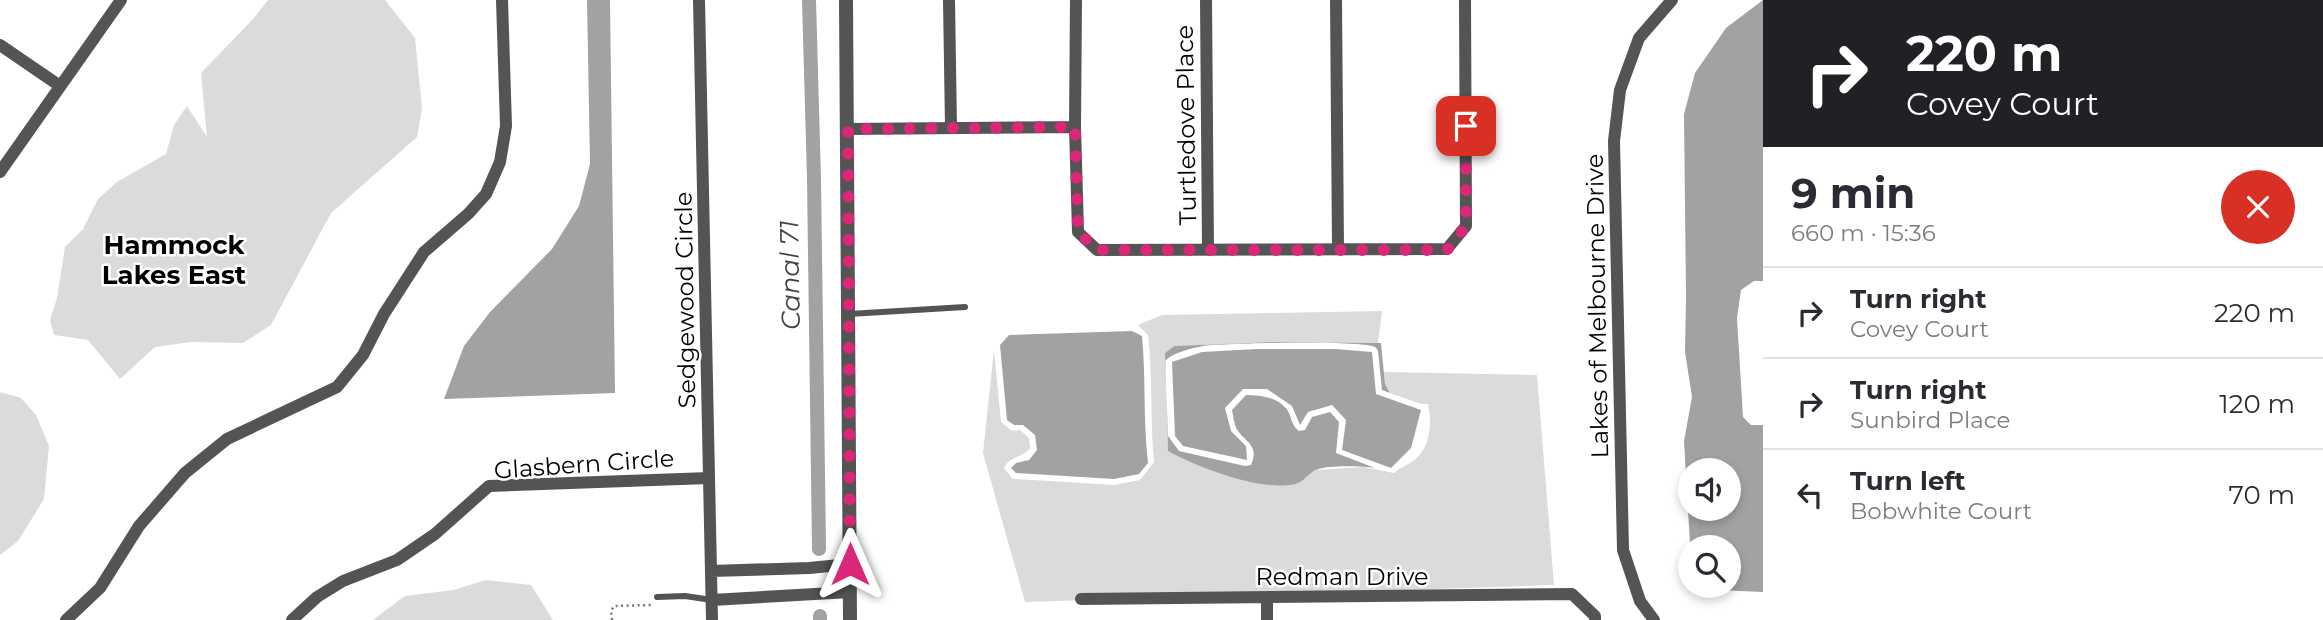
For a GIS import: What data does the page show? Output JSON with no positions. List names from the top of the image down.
{
  "streets": {
    "street": [
      "Turtledove Place",
      "Sedgewood Circle",
      "Lakes of Melbourne Drive",
      "Glasbern Circle",
      "Redman Drive"
    ]
  },
  "crossings": [
    ["Sedgewood Circle", "Glasbern Circle"]
  ],
  "districts": ["Hammock Lakes East"],
  "water": ["Canal 71"],
  "page": {
    "turn": ["220 m", "Covey Court"],
    "heading": ["9 min", "660 m · 15:36"],
    "list": [
      {
        "name": "Turn right",
        "note": "Covey Court",
        "value": "220 m"
      },
      {
        "name": "Turn right",
        "note": "Sunbird Place",
        "value": "120 m"
      },
      {
        "name": "Turn left",
        "note": "Bobwhite Court",
        "value": "70 m"
      }
    ]
  }
}
